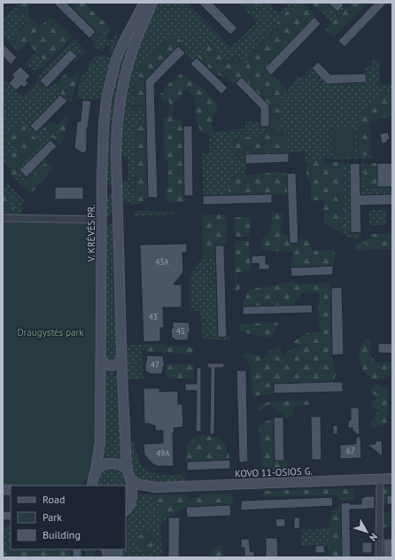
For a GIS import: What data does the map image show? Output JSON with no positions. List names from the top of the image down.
{
  "streets": {
    "main road": ["V. KRĖVĖS PR.", "KOVO 11-OSIOS G."]
  },
  "crossings": [
    ["V. KRĖVĖS PR.", "KOVO 11-OSIOS G."]
  ],
  "parks": ["Draugystės park"],
  "house_numbers": [
    "43A",
    "43",
    "45",
    "47",
    "67",
    "49A"
  ],
  "legend": ["Road", "Park", "Building"],
  "north": "bottom right"
}
